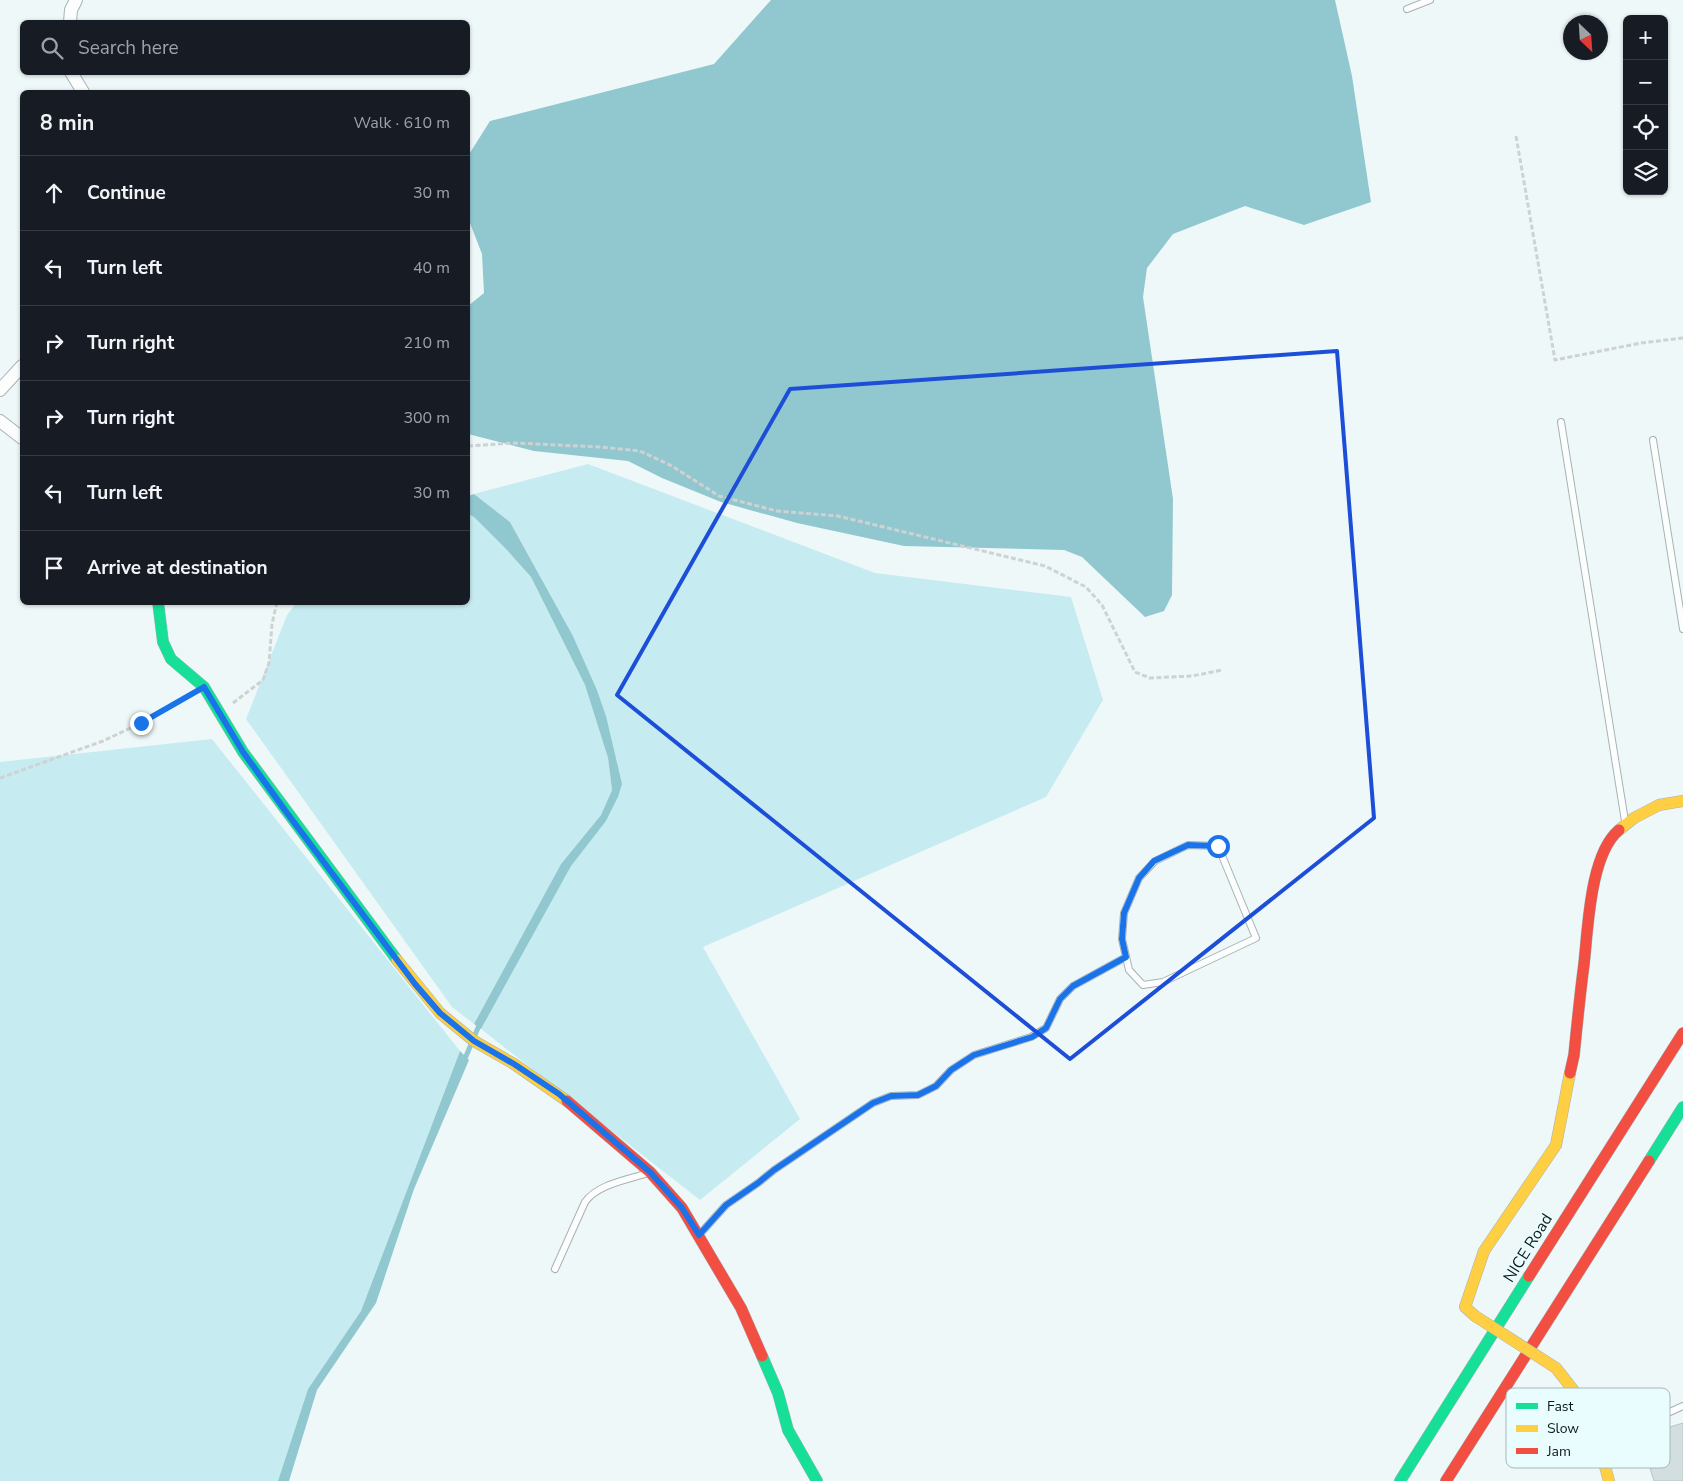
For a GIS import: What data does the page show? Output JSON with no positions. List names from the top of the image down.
{
  "streets": {
    "main road": ["NICE Road"]
  },
  "legend": ["Fast", "Slow", "Jam"],
  "north": "bottom right",
  "page": {
    "map_buttons": ["+", "−"],
    "search": "Search here",
    "heading": ["8 min", "Walk · 610 m"],
    "list": [
      ["Continue", "30 m"],
      ["Turn left", "40 m"],
      ["Turn right", "210 m"],
      ["Turn right", "300 m"],
      ["Turn left", "30 m"],
      "Arrive at destination"
    ]
  }
}
